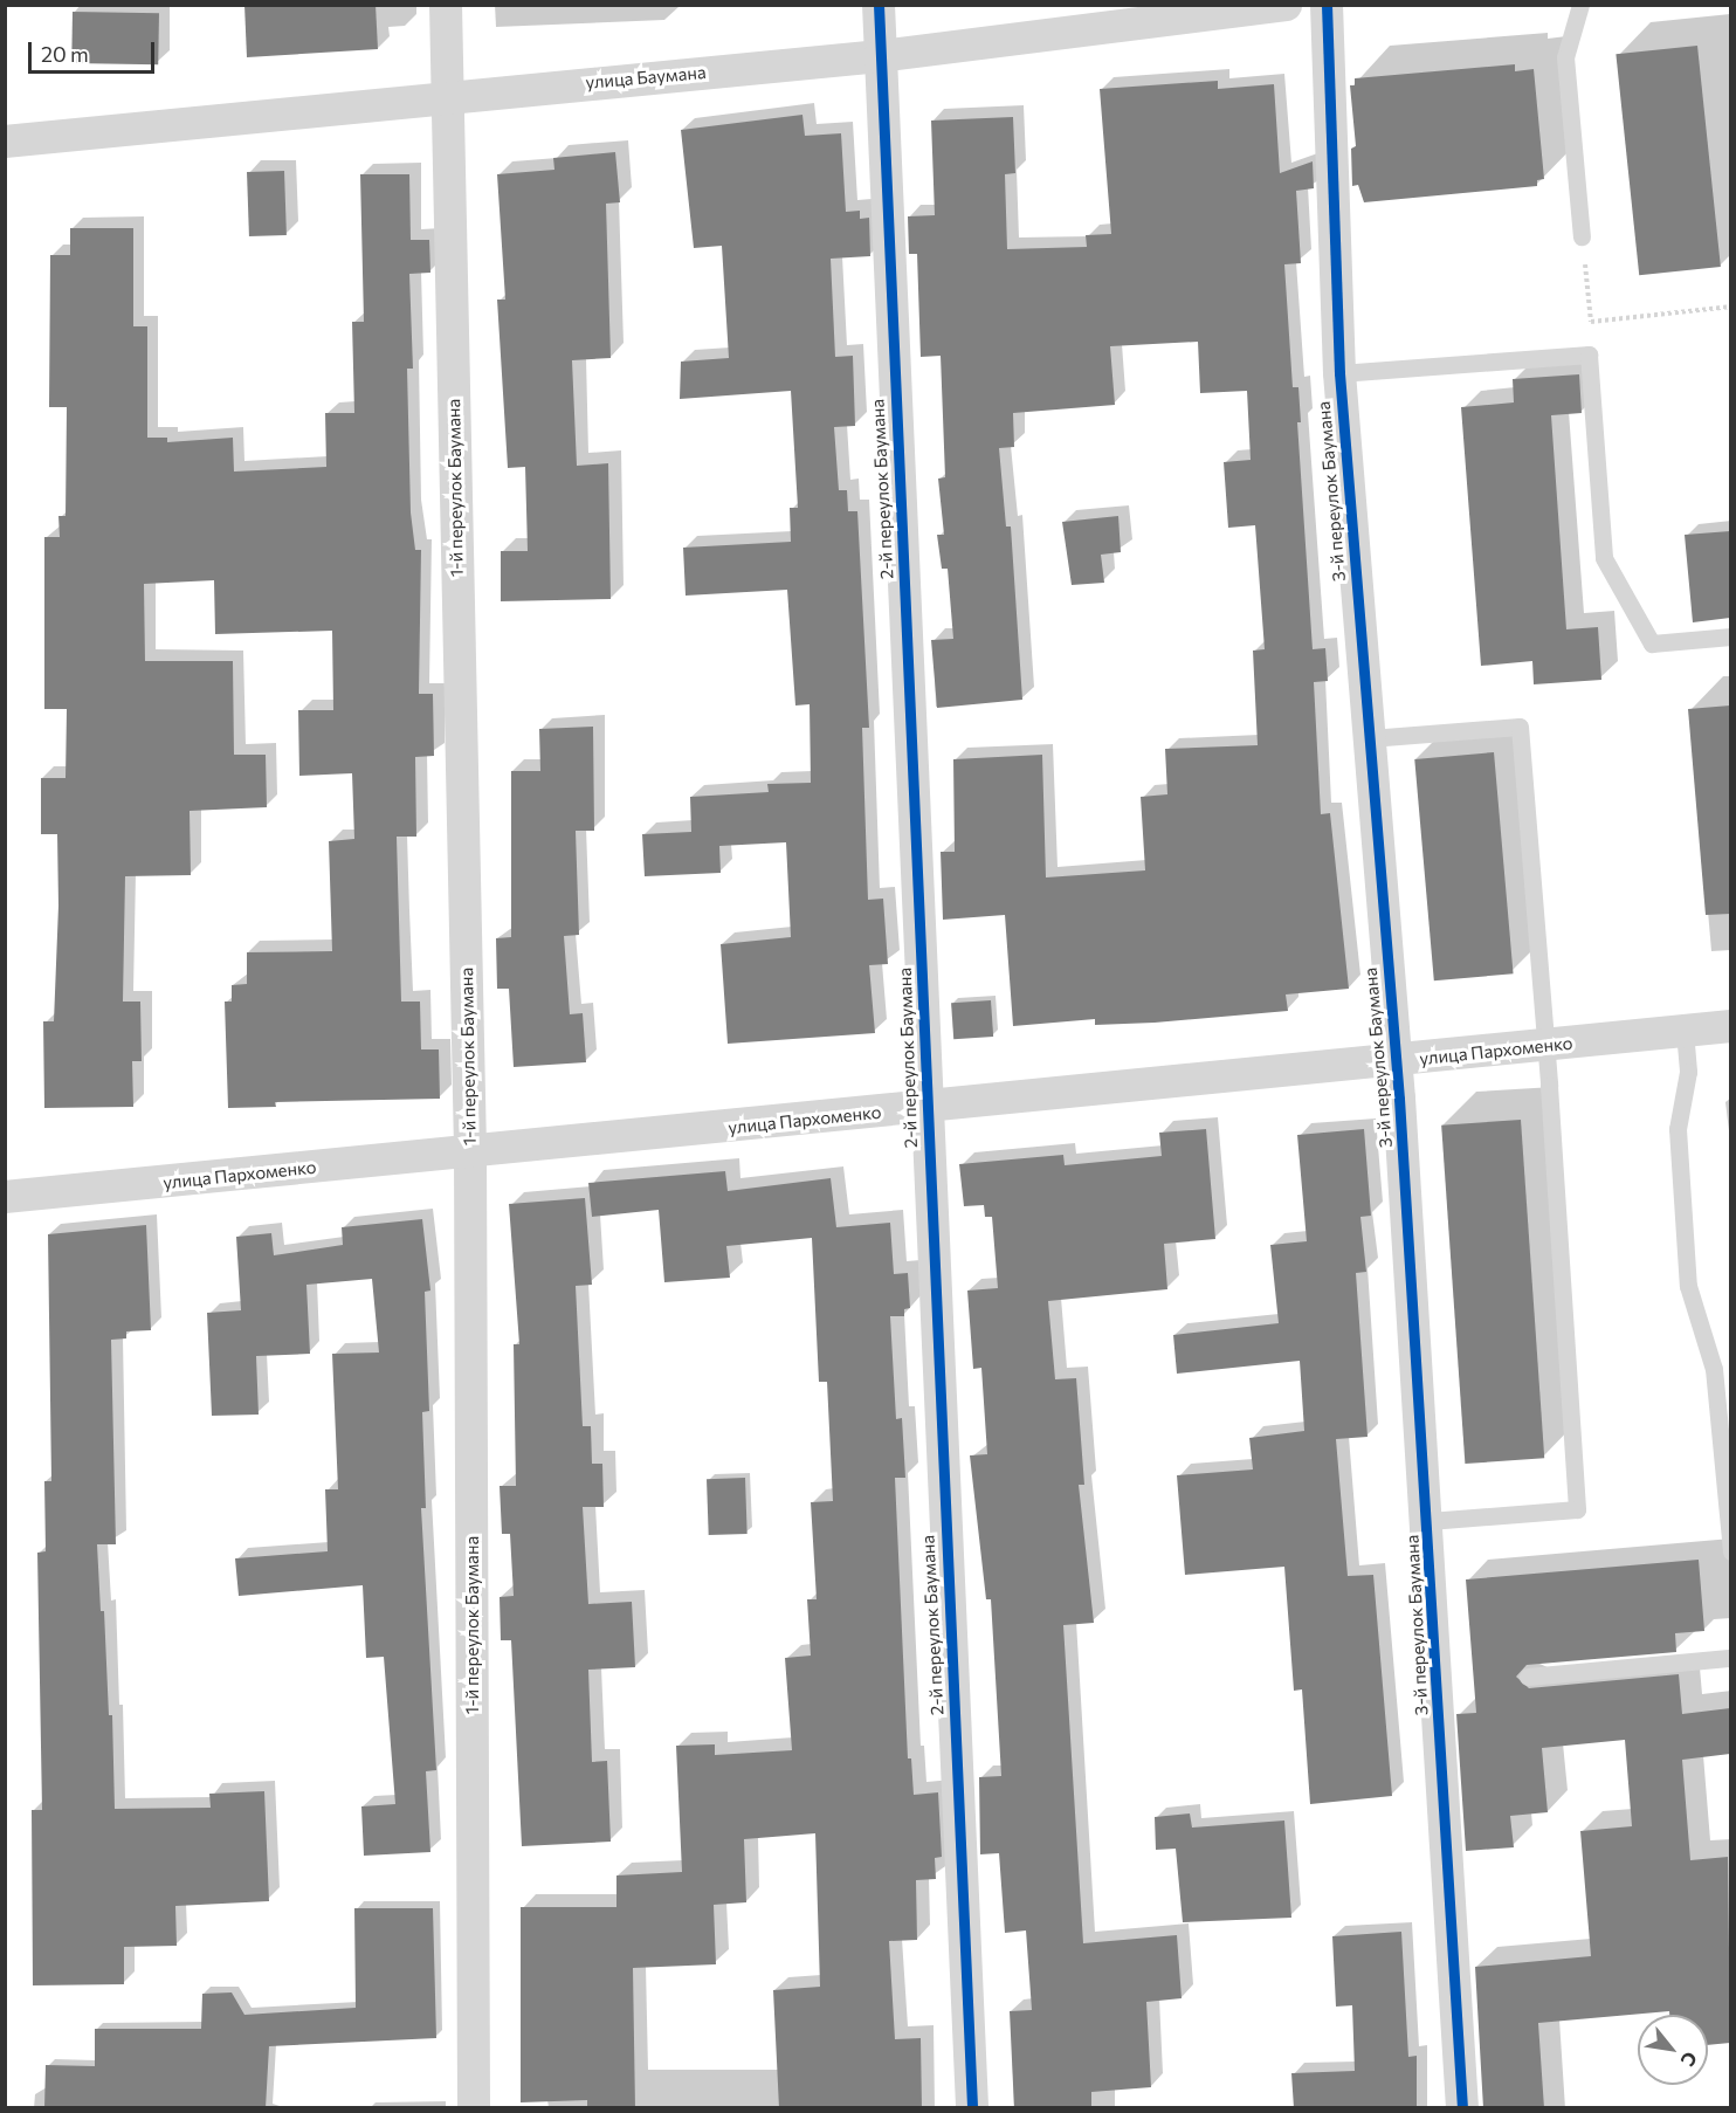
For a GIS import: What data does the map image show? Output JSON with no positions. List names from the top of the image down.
{
  "streets": {
    "street": [
      "улица Баумана",
      "1-й переулок Баумана",
      "2-й переулок Баумана",
      "3-й переулок Баумана",
      "улица Пархоменко"
    ]
  },
  "crossings": [
    ["улица Баумана", "1-й переулок Баумана"],
    ["улица Баумана", "2-й переулок Баумана"],
    ["1-й переулок Баумана", "улица Пархоменко"],
    ["2-й переулок Баумана", "улица Пархоменко"],
    ["3-й переулок Баумана", "улица Пархоменко"]
  ],
  "scale_bar": "20 m",
  "north": "bottom right"
}
